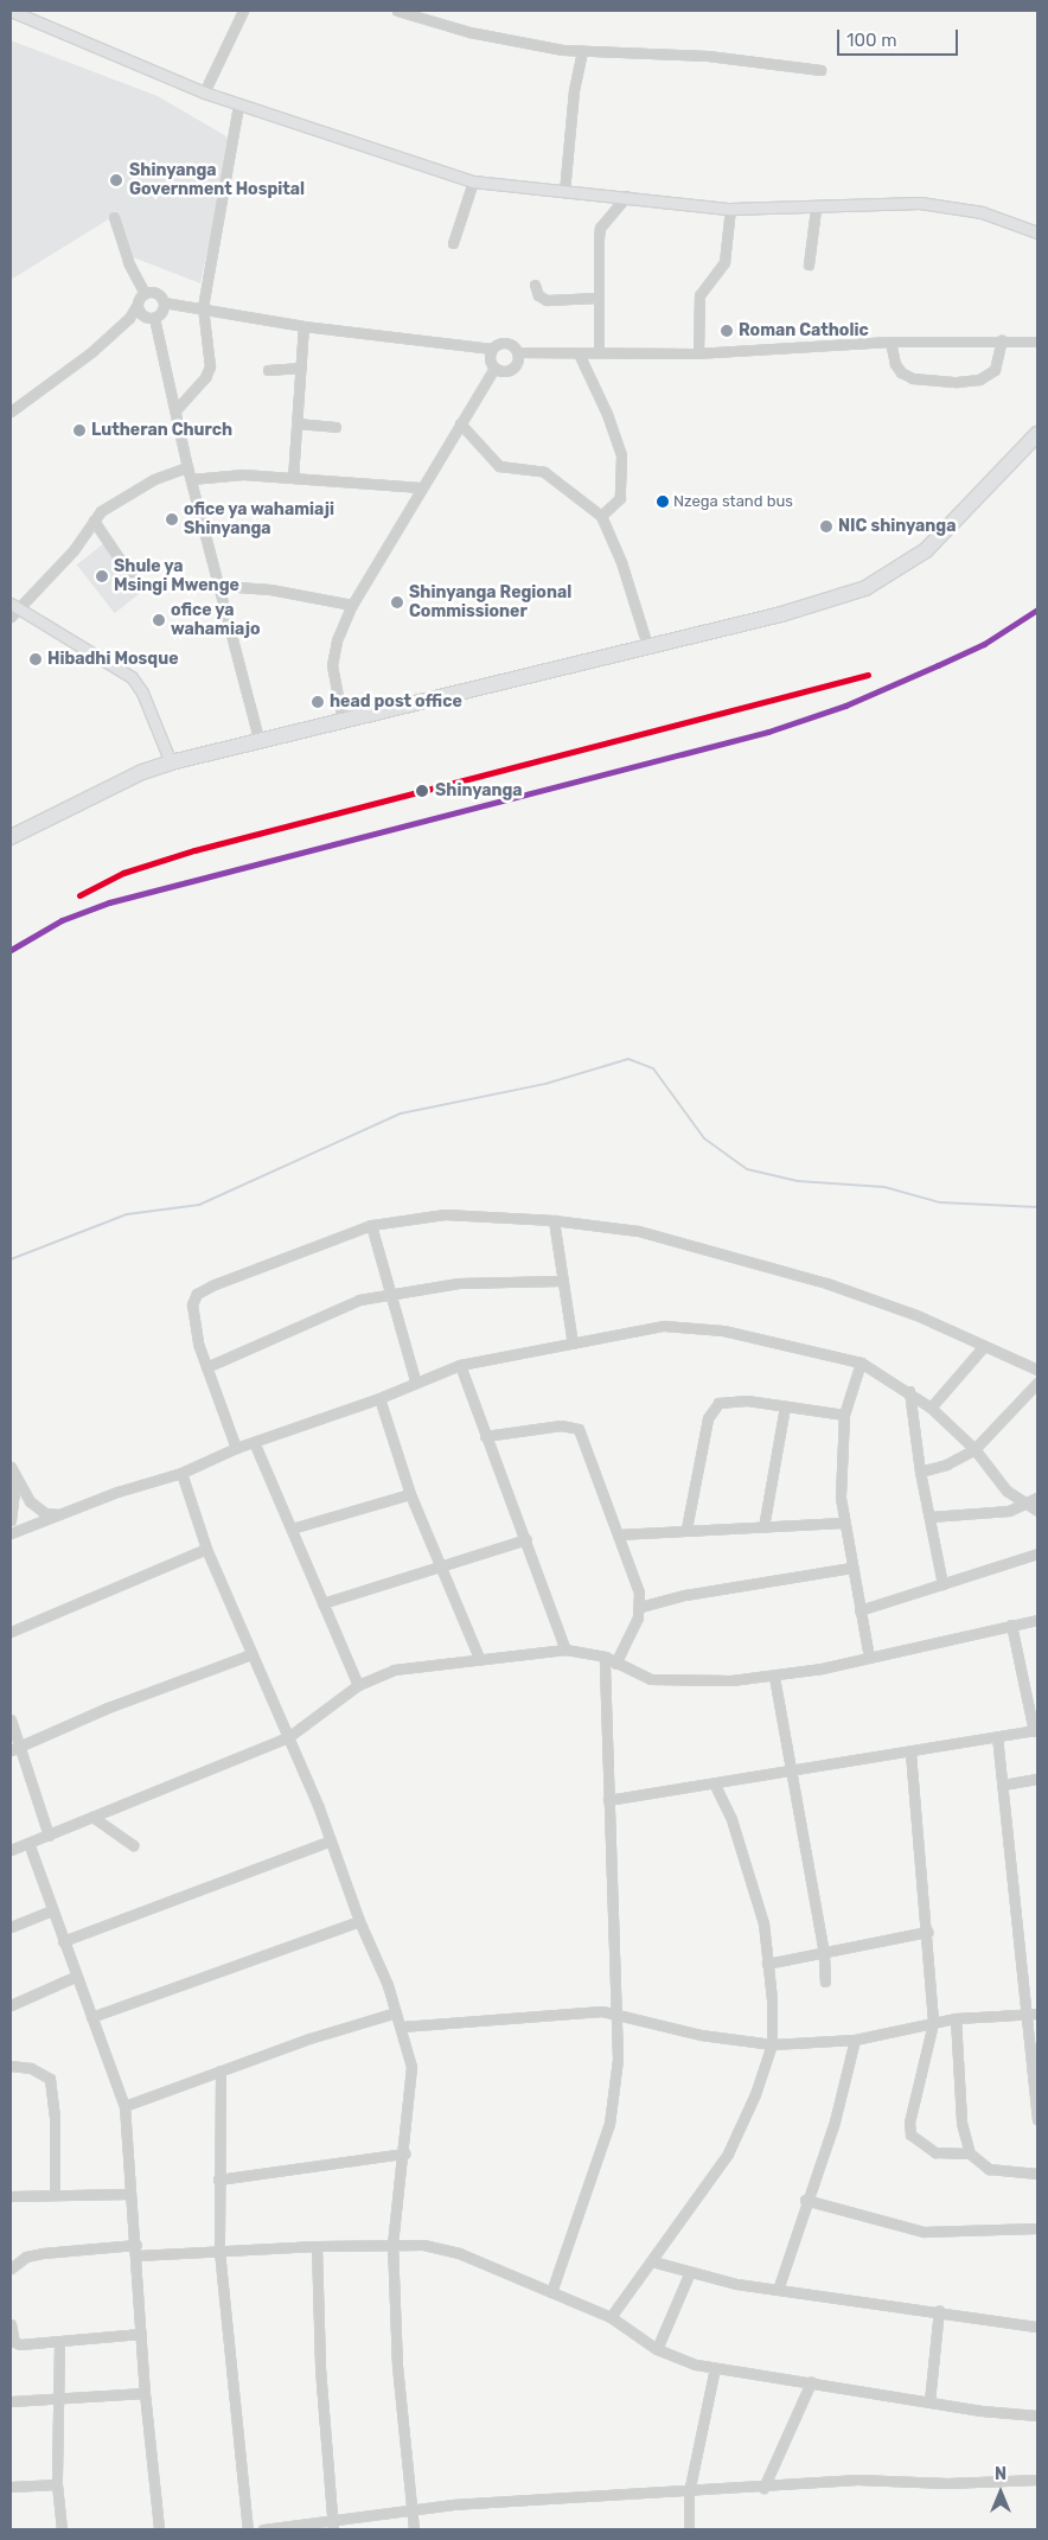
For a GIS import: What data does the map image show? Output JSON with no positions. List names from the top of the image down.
{
  "places": [
    "Shinyanga Government Hospital",
    "Roman Catholic",
    "Lutheran Church",
    "Nzega stand bus",
    "ofice ya wahamiaji Shinyanga",
    "NIC shinyanga",
    "Shule ya Msingi Mwenge",
    "Shinyanga Regional Commissioner",
    "ofice ya wahamiajo",
    "Hibadhi Mosque",
    "head post office",
    "Shinyanga"
  ],
  "scale_bar": "100 m",
  "north": "top"
}
